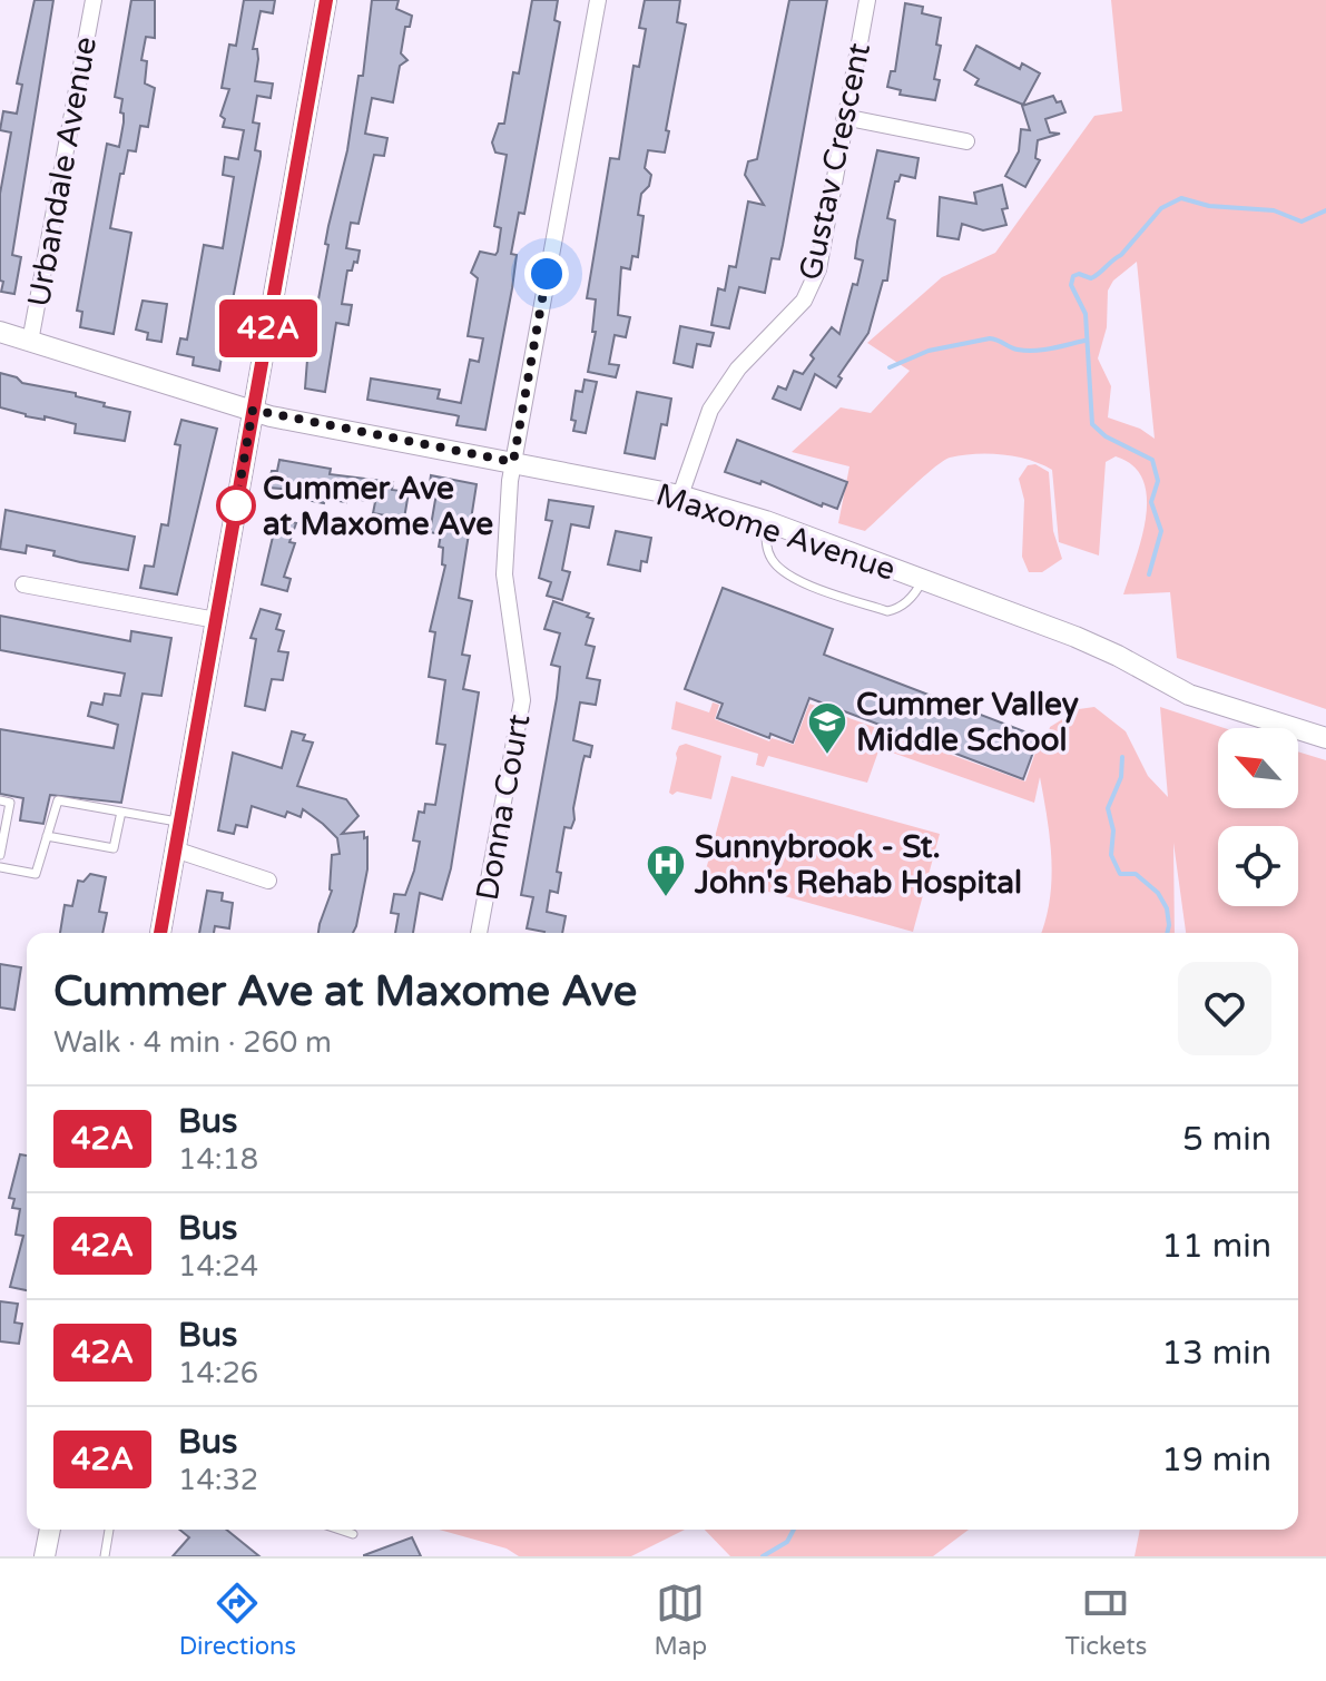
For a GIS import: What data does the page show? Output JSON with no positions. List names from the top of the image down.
{
  "streets": {
    "street": [
      "Gustav Crescent",
      "Urbandale Avenue",
      "Maxome Avenue",
      "Donna Court"
    ]
  },
  "crossings": [
    ["Gustav Crescent", "Maxome Avenue"],
    ["Urbandale Avenue", "Maxome Avenue"],
    ["Maxome Avenue", "Donna Court"]
  ],
  "places": {
    "other": ["Cummer Ave at Maxome Ave"],
    "school or university": ["Cummer Valley Middle School"],
    "hospital": ["Sunnybrook - St. John's Rehab Hospital"]
  },
  "lines": ["bus line 42A"],
  "north": "top left",
  "page": {
    "on_map": "42A",
    "heading": ["Cummer Ave at Maxome Ave", "Walk · 4 min · 260 m"],
    "list": [
      {
        "mark": "42A",
        "name": "Bus",
        "note": "14:18",
        "value": "5 min"
      },
      {
        "mark": "42A",
        "name": "Bus",
        "note": "14:24",
        "value": "11 min"
      },
      {
        "mark": "42A",
        "name": "Bus",
        "note": "14:26",
        "value": "13 min"
      },
      {
        "mark": "42A",
        "name": "Bus",
        "note": "14:32",
        "value": "19 min"
      }
    ],
    "tabs": ["Directions", "Map", "Tickets"]
  }
}
